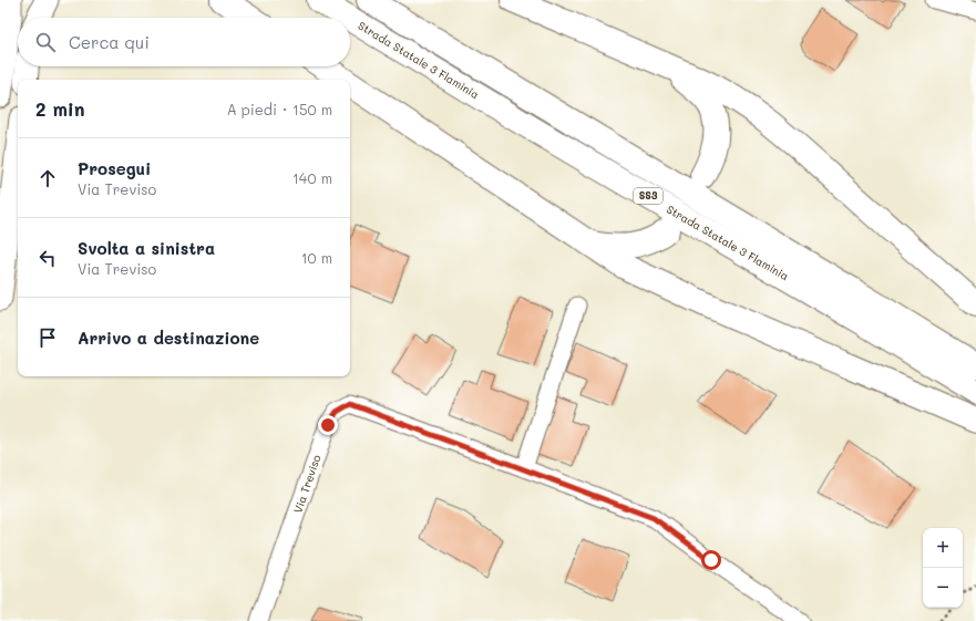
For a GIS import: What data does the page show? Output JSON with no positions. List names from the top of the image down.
{
  "streets": {
    "highway": ["Strada Statale 3 Flaminia", "SS3"],
    "street": ["Via Treviso"]
  },
  "page": {
    "search": "Cerca qui",
    "heading": ["2 min", "A piedi · 150 m"],
    "list": [
      ["Prosegui", "Via Treviso", "140 m"],
      ["Svolta a sinistra", "Via Treviso", "10 m"],
      "Arrivo a destinazione"
    ],
    "map_buttons": ["+", "−"]
  }
}
